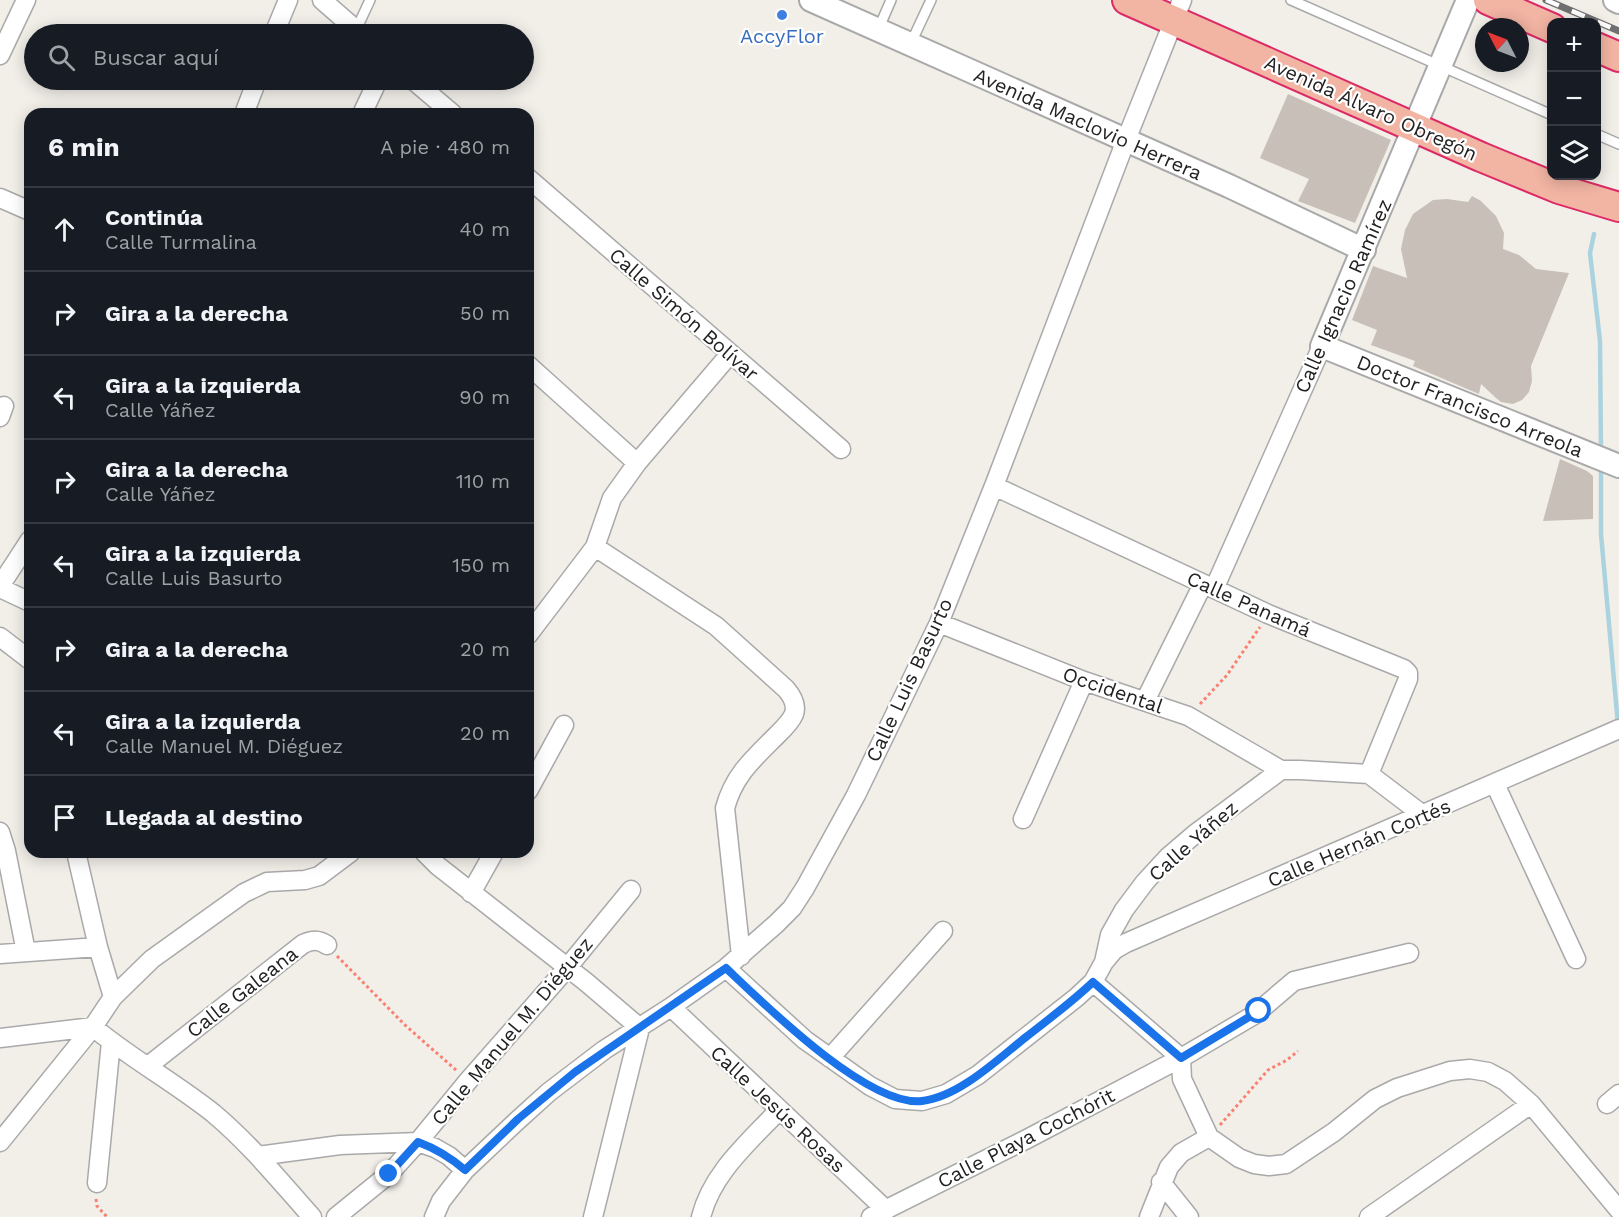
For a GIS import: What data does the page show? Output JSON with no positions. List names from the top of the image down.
{
  "streets": {
    "highway": ["Avenida Álvaro Obregón"],
    "street": [
      "Avenida Maclovio Herrera",
      "Calle Ignacio Ramírez",
      "Calle Simón Bolívar",
      "Doctor Francisco Arreola",
      "Calle Panamá",
      "Calle Luis Basurto",
      "Occidental",
      "Calle Yáñez",
      "Calle Hernán Cortés",
      "Calle Galeana",
      "Calle Manuel M. Diéguez",
      "Calle Jesús Rosas",
      "Calle Playa Cochórit"
    ]
  },
  "crossings": [
    ["Avenida Álvaro Obregón", "Calle Ignacio Ramírez"],
    ["Avenida Álvaro Obregón", "Calle Luis Basurto"],
    ["Avenida Maclovio Herrera", "Calle Ignacio Ramírez"],
    ["Avenida Maclovio Herrera", "Calle Luis Basurto"],
    ["Calle Ignacio Ramírez", "Doctor Francisco Arreola"],
    ["Calle Ignacio Ramírez", "Calle Panamá"],
    ["Calle Ignacio Ramírez", "Occidental"],
    ["Calle Panamá", "Calle Luis Basurto"],
    ["Calle Luis Basurto", "Occidental"],
    ["Calle Luis Basurto", "Calle Yáñez"],
    ["Calle Luis Basurto", "Calle Jesús Rosas"],
    ["Occidental", "Calle Yáñez"],
    ["Calle Yáñez", "Calle Hernán Cortés"],
    ["Calle Galeana", "Calle Manuel M. Diéguez"],
    ["Calle Jesús Rosas", "Calle Playa Cochórit"]
  ],
  "places": ["AccyFlor"],
  "north": "top left",
  "page": {
    "map_buttons": ["+", "−"],
    "search": "Buscar aquí",
    "heading": ["6 min", "A pie · 480 m"],
    "list": [
      ["Continúa", "Calle Turmalina", "40 m"],
      ["Gira a la derecha", "50 m"],
      ["Gira a la izquierda", "Calle Yáñez", "90 m"],
      ["Gira a la derecha", "Calle Yáñez", "110 m"],
      ["Gira a la izquierda", "Calle Luis Basurto", "150 m"],
      ["Gira a la derecha", "20 m"],
      ["Gira a la izquierda", "Calle Manuel M. Diéguez", "20 m"],
      "Llegada al destino"
    ]
  }
}
